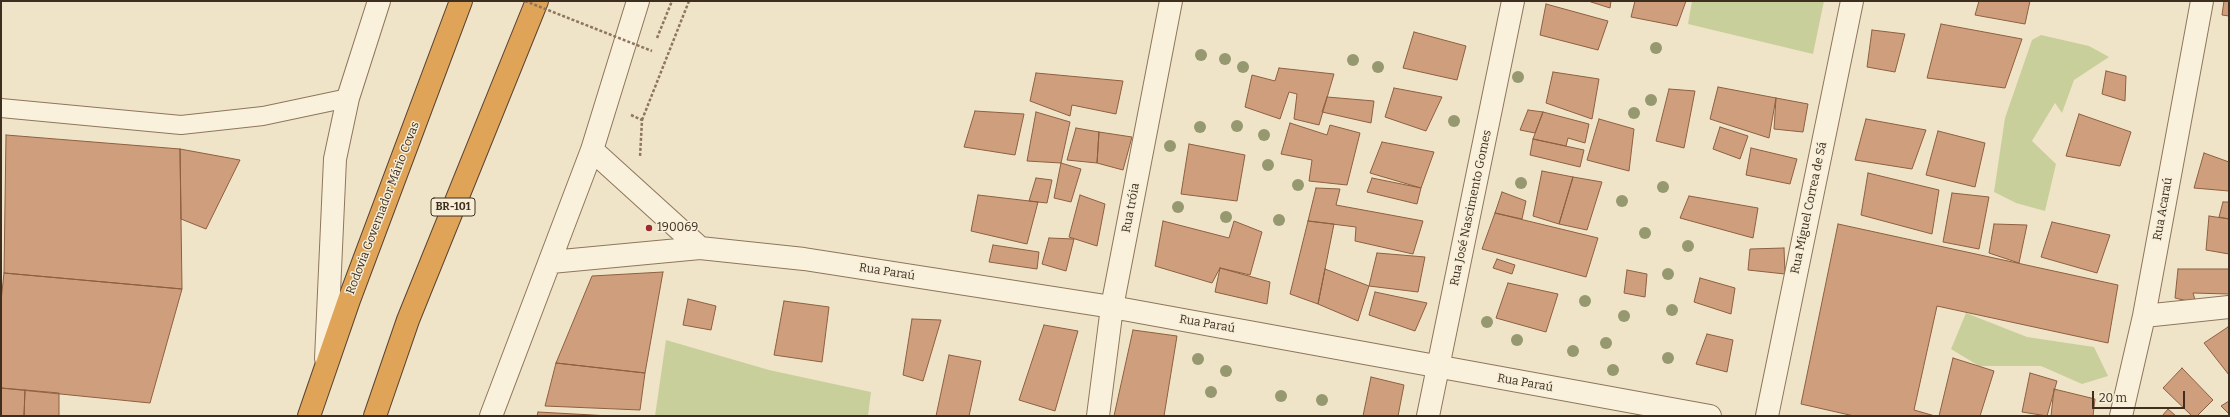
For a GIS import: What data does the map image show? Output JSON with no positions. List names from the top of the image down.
{
  "streets": {
    "highway": ["BR-101", "Rodovia Governador Mário Covas"],
    "street": [
      "Rua tróia",
      "Rua José Nascimento Gomes",
      "Rua Miguel Correa de Sá",
      "Rua Acaraú",
      "Rua Paraú"
    ]
  },
  "crossings": [
    ["Rua tróia", "Rua Paraú"],
    ["Rua José Nascimento Gomes", "Rua Paraú"]
  ],
  "places": ["190069"],
  "scale_bar": "20 m"
}
